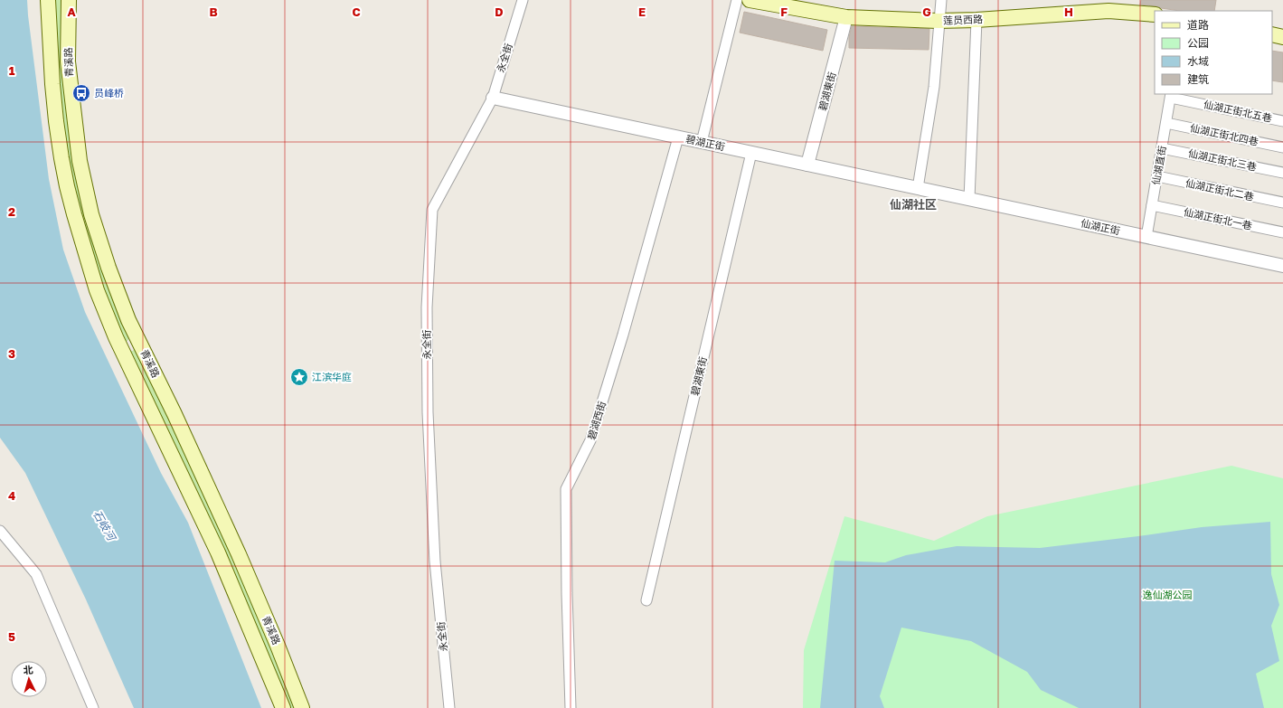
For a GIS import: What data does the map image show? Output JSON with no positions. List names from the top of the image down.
{
  "streets": {
    "main road": ["莲员西路", "青溪路"],
    "street": [
      "永全街",
      "碧湖東街",
      "仙湖正街北五巷",
      "仙湖正街北四巷",
      "碧湖正街",
      "仙湖正街北三巷",
      "仙湖直街",
      "仙湖正街北二巷",
      "仙湖正街北一巷",
      "仙湖正街",
      "碧湖西街"
    ]
  },
  "crossings": [
    ["莲员西路", "碧湖東街"],
    ["永全街", "碧湖正街"],
    ["碧湖東街", "碧湖正街"],
    ["仙湖正街北五巷", "仙湖直街"],
    ["仙湖正街北四巷", "仙湖直街"],
    ["碧湖正街", "仙湖正街"],
    ["碧湖正街", "碧湖西街"],
    ["仙湖正街北三巷", "仙湖直街"],
    ["仙湖直街", "仙湖正街北二巷"],
    ["仙湖直街", "仙湖正街北一巷"],
    ["仙湖直街", "仙湖正街"]
  ],
  "districts": ["仙湖社区"],
  "water": ["石岐河"],
  "parks": ["逸仙湖公园"],
  "places": {
    "bus stop": ["员峰桥"],
    "place": ["江滨华庭"]
  },
  "legend": [
    "道路",
    "公园",
    "水域",
    "建筑"
  ],
  "north": "top",
  "grid": {
    "columns": [
      "A",
      "B",
      "C",
      "D",
      "E",
      "F",
      "G",
      "H"
    ],
    "rows": [
      "1",
      "2",
      "3",
      "4",
      "5"
    ]
  }
}
